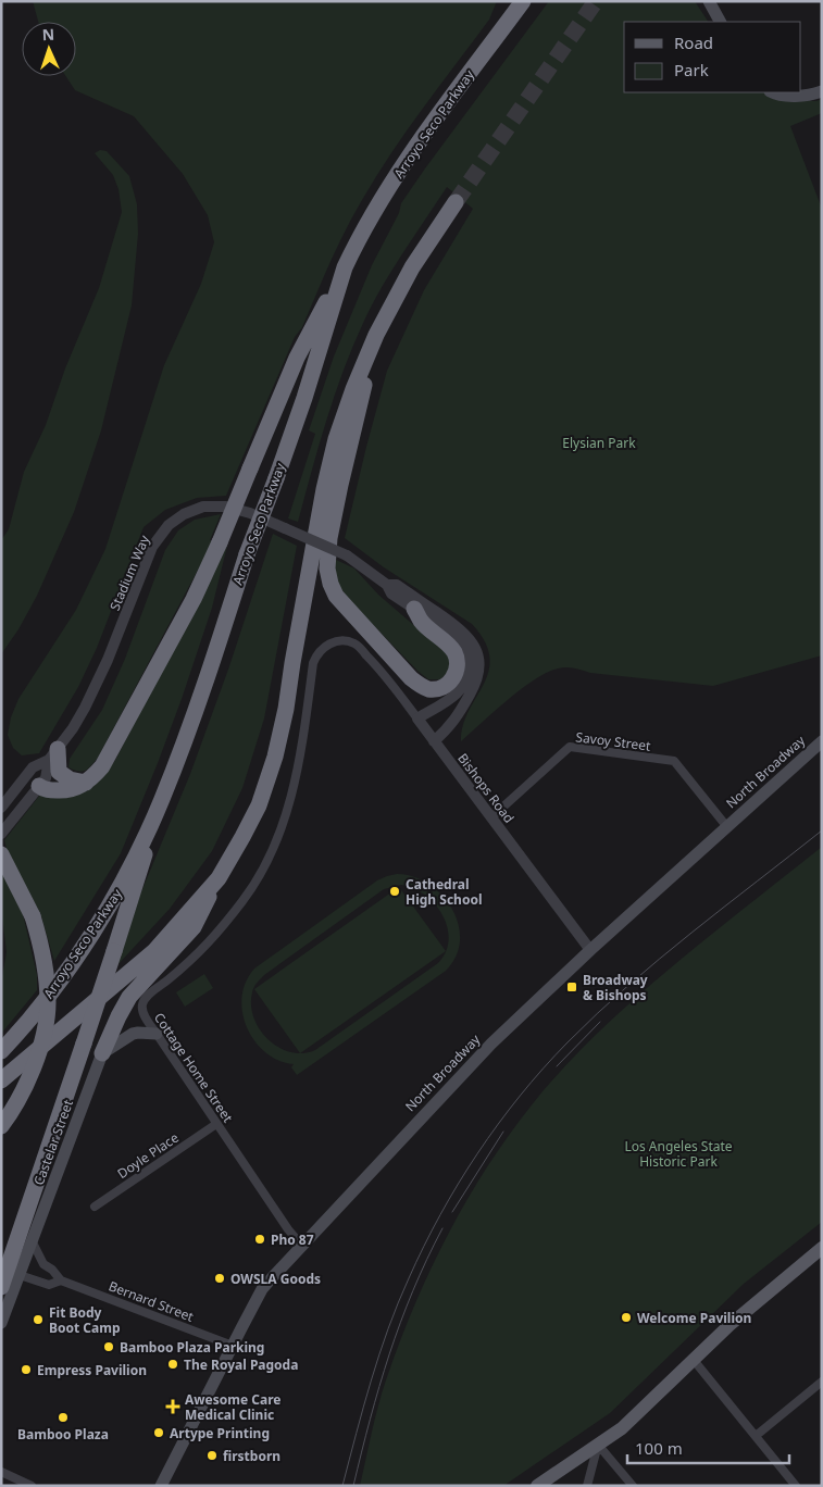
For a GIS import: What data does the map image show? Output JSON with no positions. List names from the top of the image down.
{
  "streets": {
    "highway": ["Arroyo Seco Parkway"],
    "main road": ["North Broadway", "Castelar Street"],
    "street": [
      "Stadium Way",
      "Savoy Street",
      "Bishops Road",
      "Cottage Home Street",
      "Doyle Place",
      "Bernard Street"
    ]
  },
  "crossings": [
    ["Stadium Way", "Bishops Road"],
    ["Savoy Street", "North Broadway"],
    ["Savoy Street", "Bishops Road"],
    ["North Broadway", "Bishops Road"],
    ["North Broadway", "Cottage Home Street"],
    ["North Broadway", "Bernard Street"],
    ["Bishops Road", "Cottage Home Street"],
    ["Cottage Home Street", "Doyle Place"],
    ["Castelar Street", "Bernard Street"]
  ],
  "parks": ["Elysian Park", "Los Angeles State Historic Park"],
  "places": {
    "other": [
      "Cathedral High School",
      "Pho 87",
      "OWSLA Goods",
      "Welcome Pavilion",
      "Fit Body Boot Camp",
      "Bamboo Plaza Parking",
      "The Royal Pagoda",
      "Empress Pavilion",
      "Bamboo Plaza",
      "Artype Printing",
      "firstborn"
    ],
    "transit": ["Broadway & Bishops"],
    "health": ["Awesome Care Medical Clinic"]
  },
  "legend": ["Road", "Park"],
  "scale_bar": "100 m",
  "north": "top"
}
